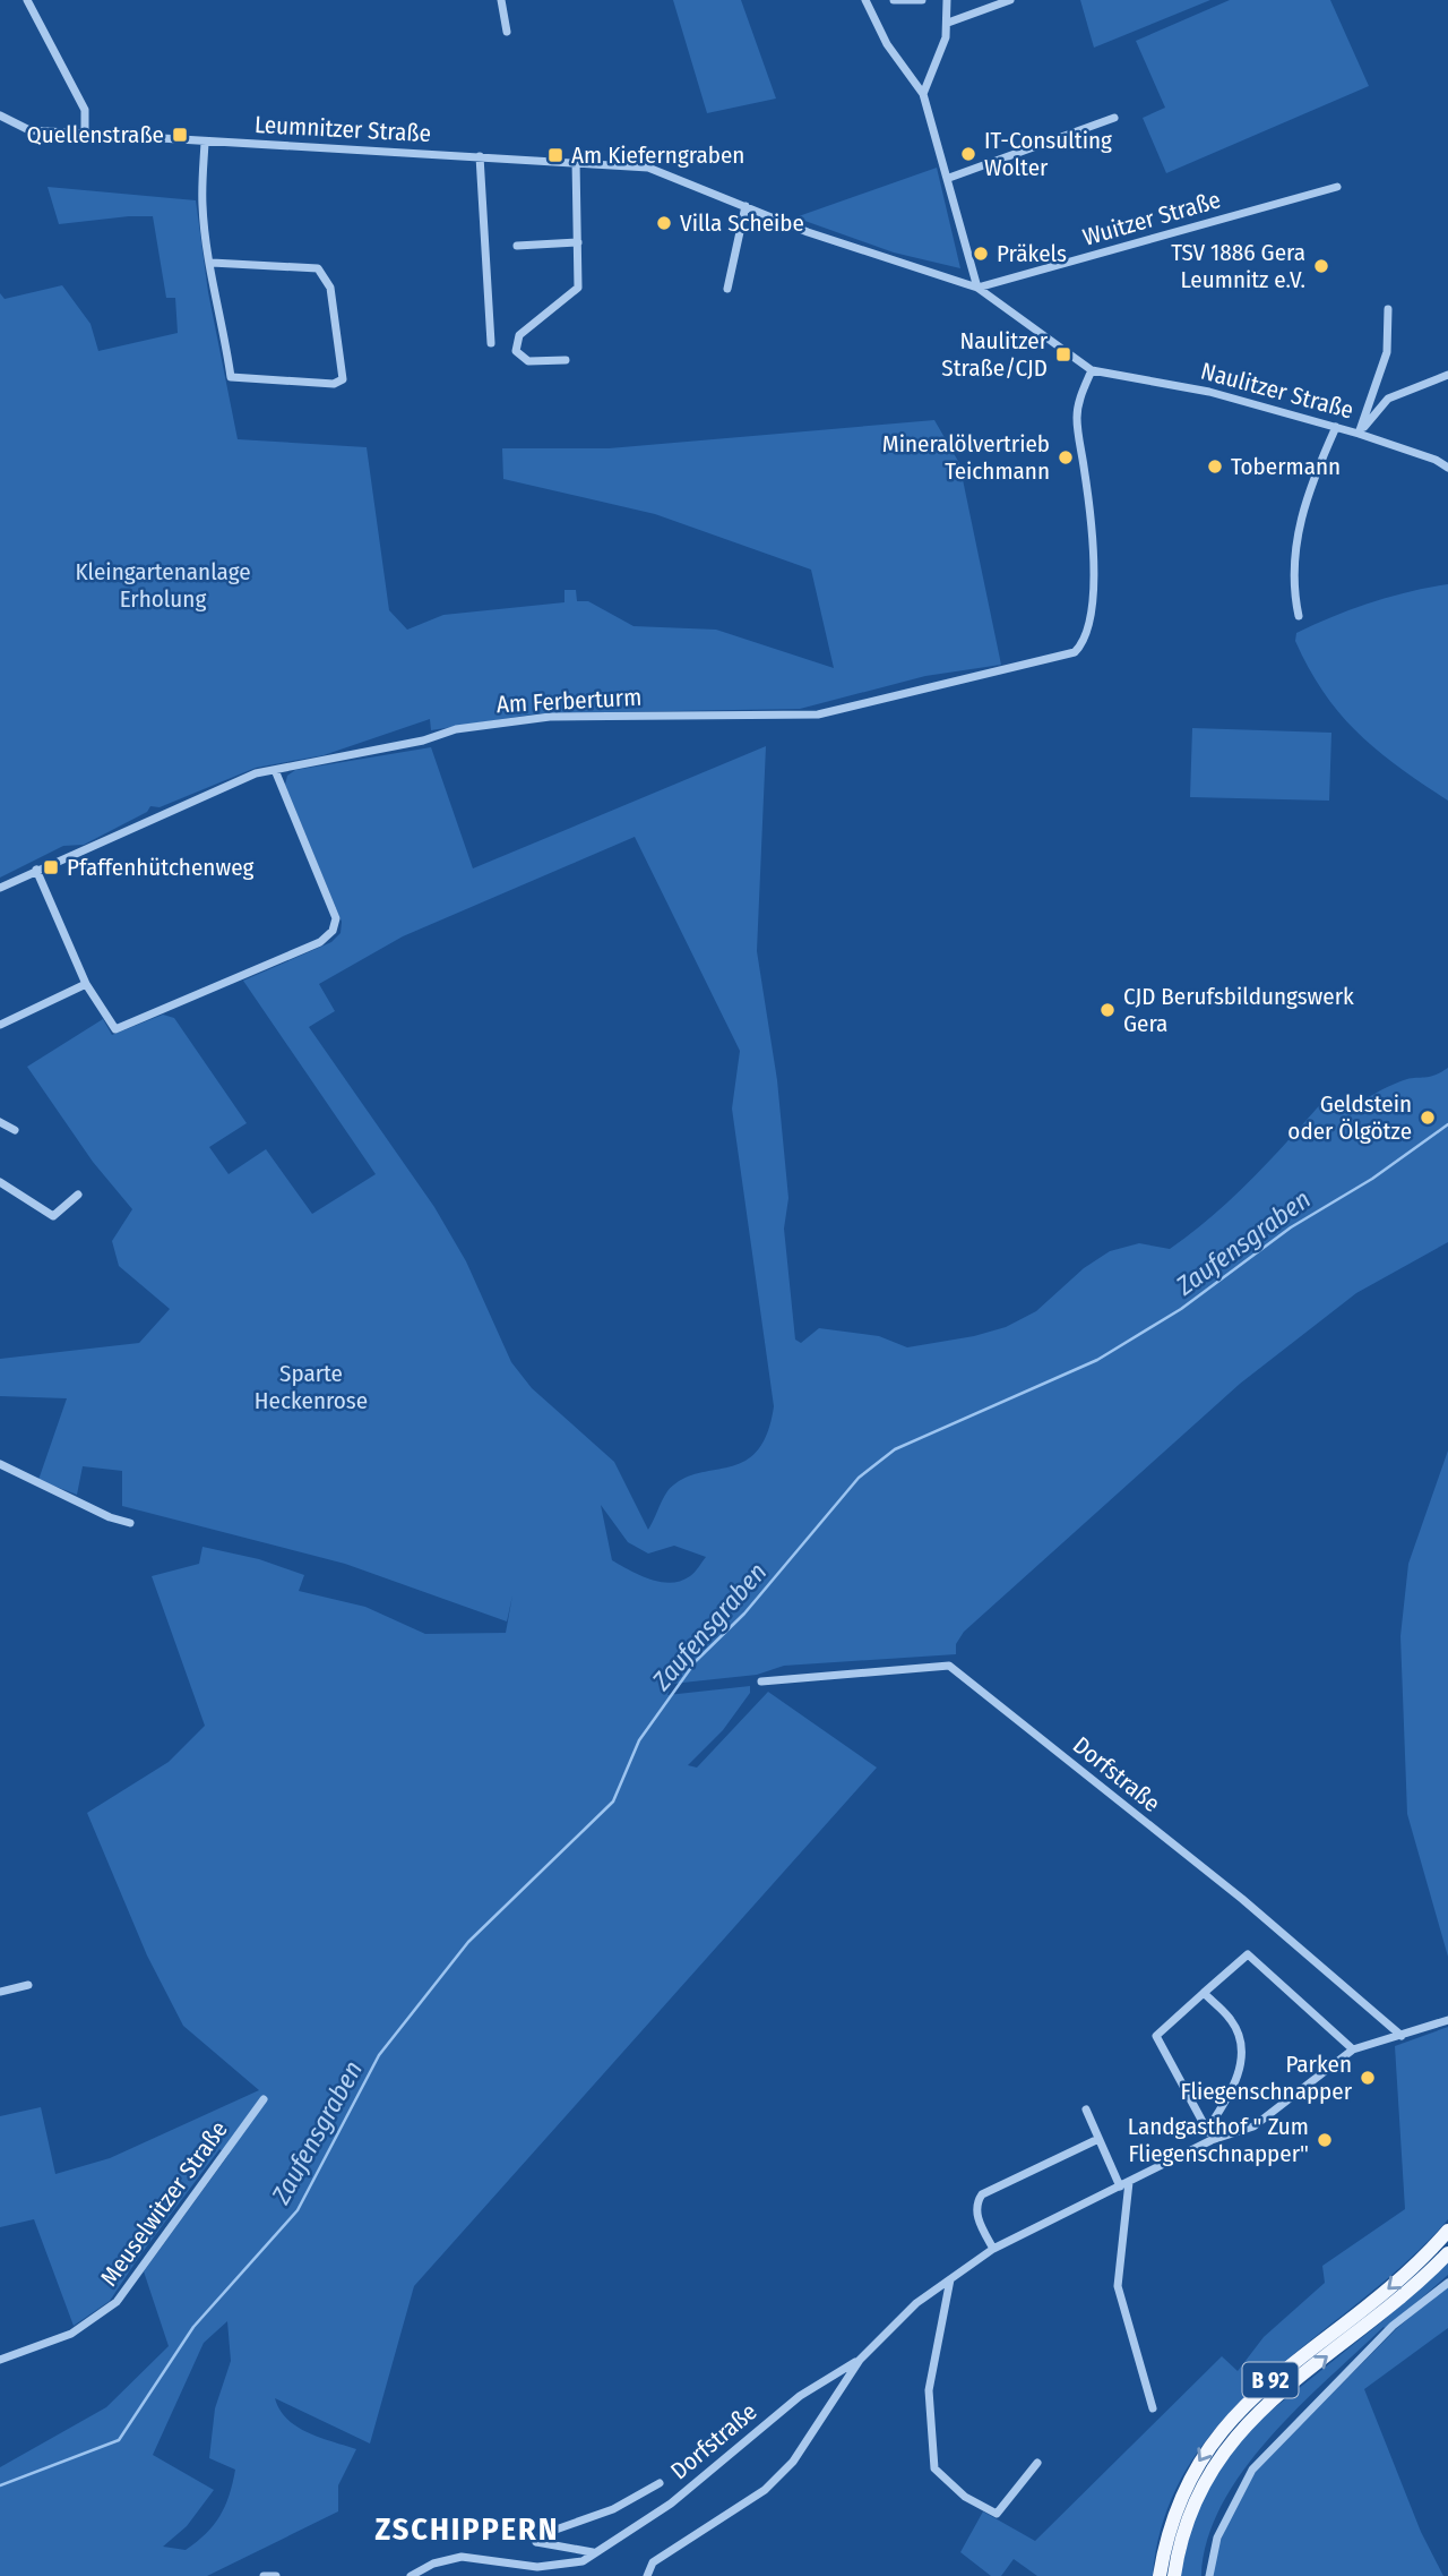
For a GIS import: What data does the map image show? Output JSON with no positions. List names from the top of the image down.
{
  "streets": {
    "main road": ["B 92"],
    "street": [
      "Leumnitzer Straße",
      "Wuitzer Straße",
      "Naulitzer Straße",
      "Am Ferberturm",
      "Dorfstraße",
      "Meuselwitzer Straße"
    ]
  },
  "crossings": [
    ["Leumnitzer Straße", "Wuitzer Straße"],
    ["Leumnitzer Straße", "Naulitzer Straße"],
    ["Wuitzer Straße", "Naulitzer Straße"],
    ["Naulitzer Straße", "Am Ferberturm"]
  ],
  "districts": ["ZSCHIPPERN"],
  "water": ["Zaufensgraben"],
  "parks": ["Kleingartenanlage Erholung", "Sparte Heckenrose"],
  "places": {
    "transit": [
      "Quellenstraße",
      "Am Kieferngraben",
      "Naulitzer Straße/CJD",
      "Pfaffenhütchenweg"
    ],
    "other": [
      "IT-Consulting Wolter",
      "Villa Scheibe",
      "Präkels",
      "TSV 1886 Gera Leumnitz e.V.",
      "Mineralölvertrieb Teichmann",
      "Tobermann",
      "CJD Berufsbildungswerk Gera",
      "Geldstein oder Ölgötze",
      "Parken Fliegenschnapper",
      "Landgasthof \" Zum Fliegenschnapper\""
    ]
  }
}
